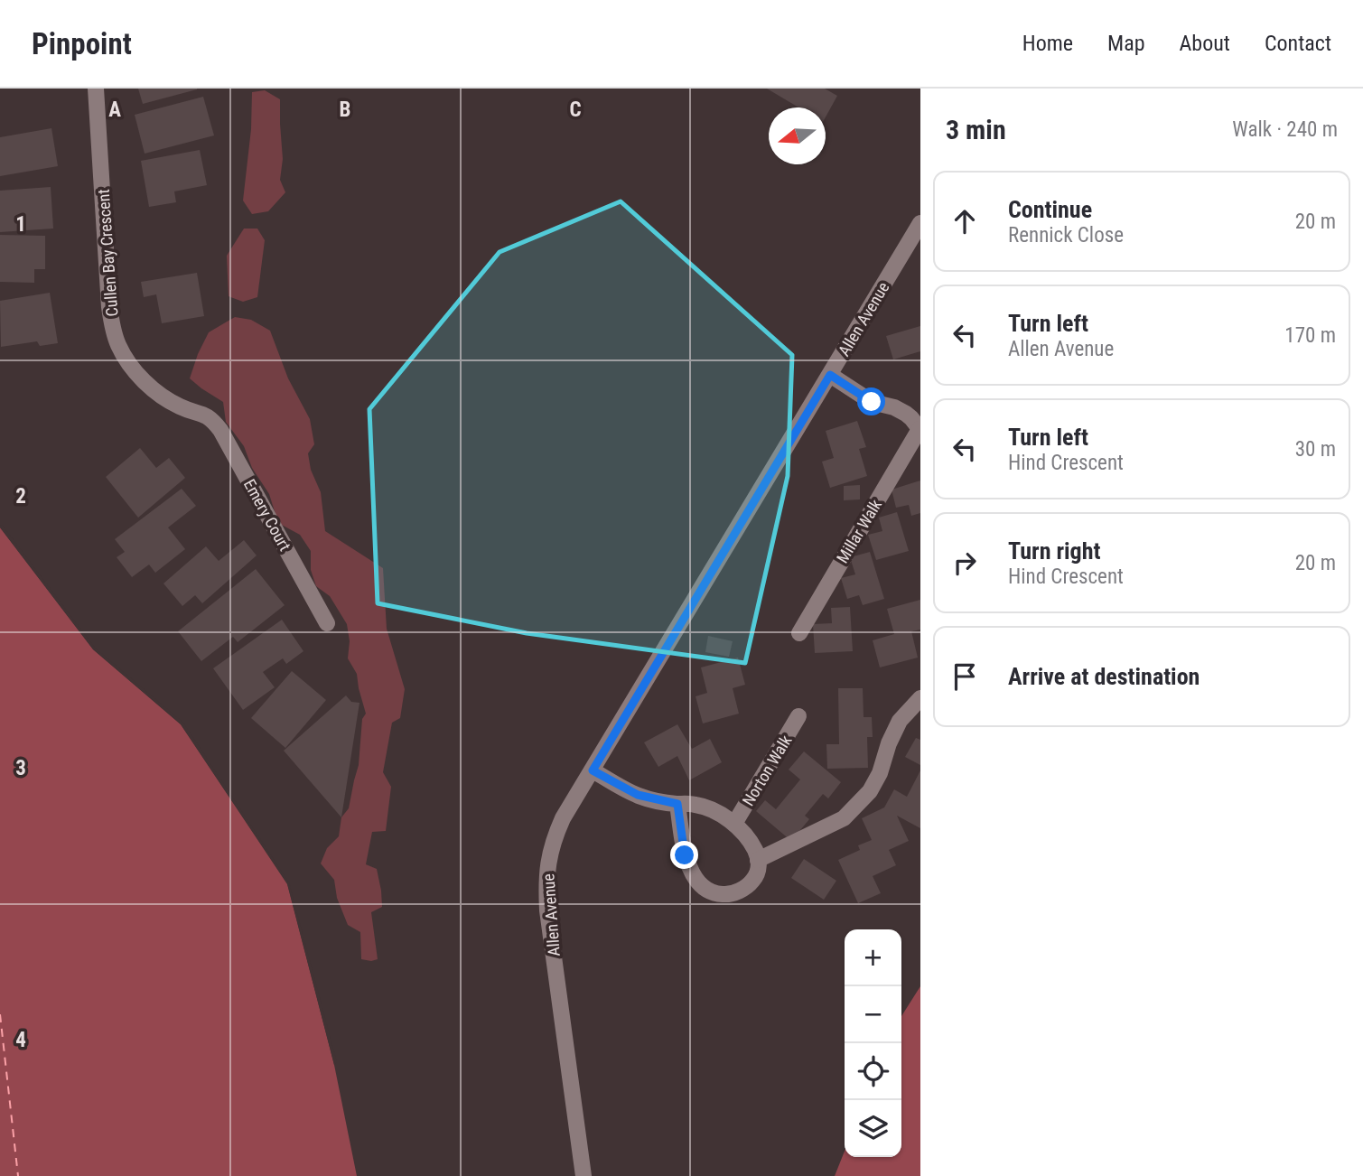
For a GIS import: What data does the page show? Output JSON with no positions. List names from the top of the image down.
{
  "streets": {
    "street": [
      "Cullen Bay Crescent",
      "Allen Avenue",
      "Emery Court",
      "Millar Walk",
      "Norton Walk"
    ]
  },
  "crossings": [
    ["Cullen Bay Crescent", "Emery Court"]
  ],
  "north": "left",
  "page": {
    "header": "Pinpoint",
    "nav": [
      "Home",
      "Map",
      "About",
      "Contact"
    ],
    "heading": ["3 min", "Walk · 240 m"],
    "list": [
      ["Continue", "Rennick Close", "20 m"],
      ["Turn left", "Allen Avenue", "170 m"],
      ["Turn left", "Hind Crescent", "30 m"],
      ["Turn right", "Hind Crescent", "20 m"],
      "Arrive at destination"
    ],
    "map_buttons": ["+", "−"]
  },
  "grid": {
    "columns": ["A", "B", "C"],
    "rows": [
      "1",
      "2",
      "3",
      "4"
    ]
  }
}
